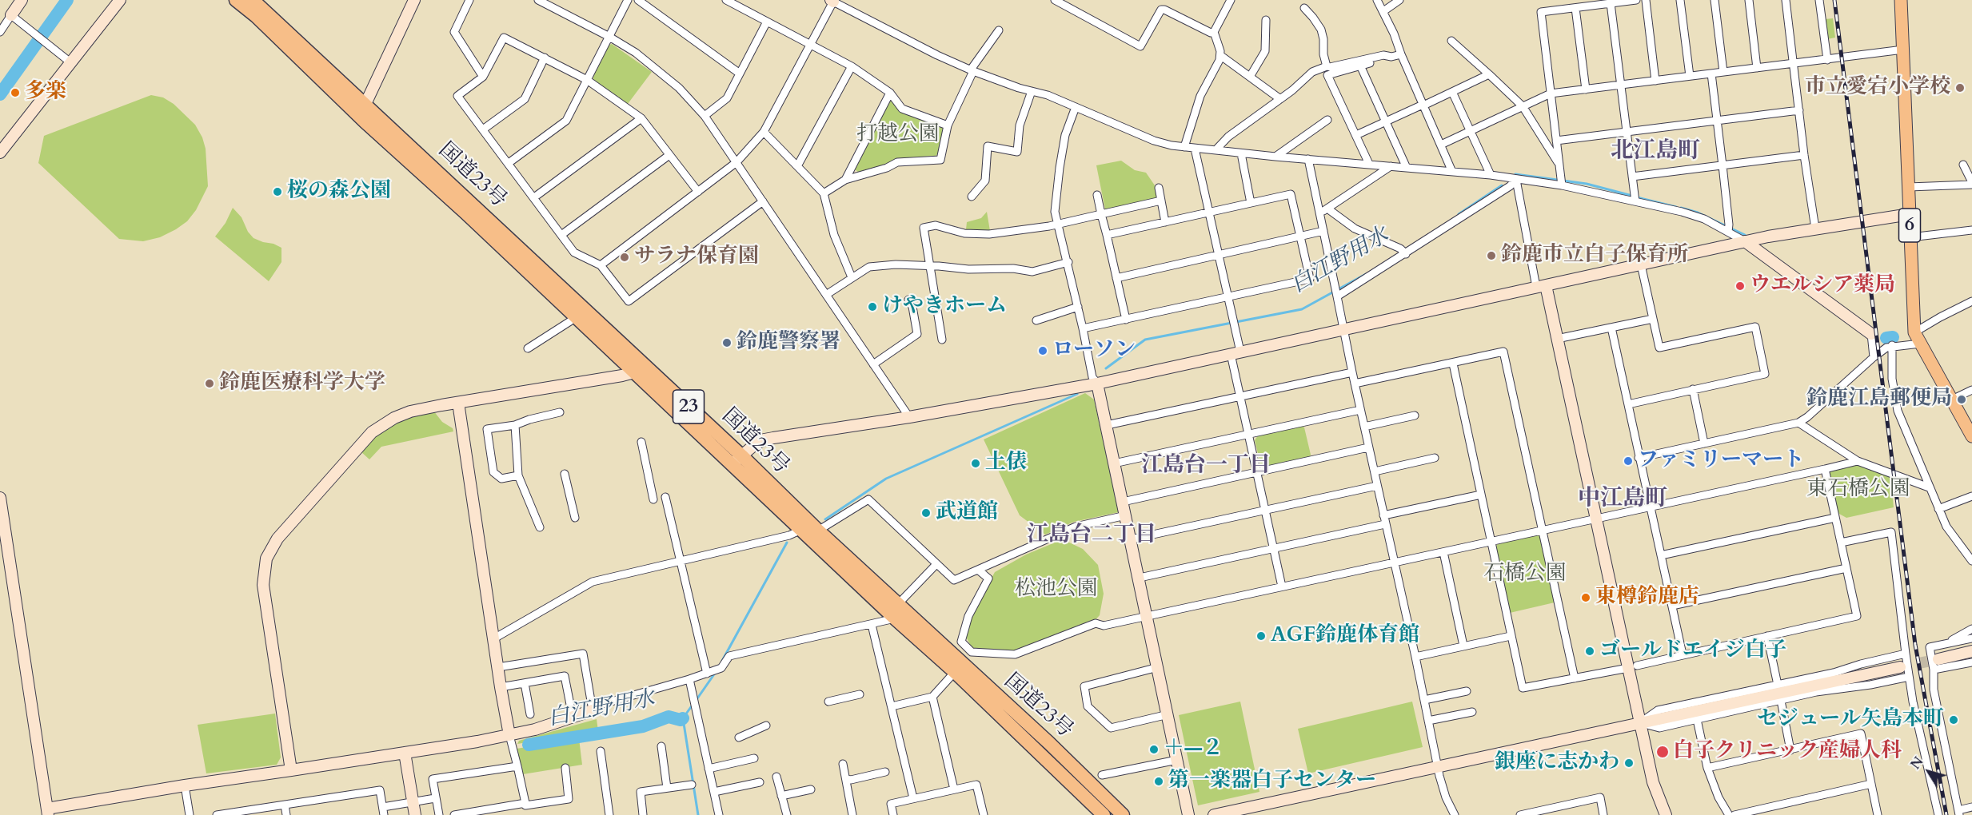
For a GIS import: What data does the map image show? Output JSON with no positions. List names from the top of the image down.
{
  "streets": {
    "highway": ["国道23号", "23"],
    "main road": ["6"]
  },
  "districts": [
    "北江島町",
    "江島台一丁目",
    "中江島町",
    "江島台二丁目"
  ],
  "water": ["白江野用水"],
  "parks": [
    "打越公園",
    "東石橋公園",
    "石橋公園",
    "松池公園"
  ],
  "places": [
    "市立愛宕小学校",
    "多楽",
    "桜の森公園",
    "鈴鹿市立白子保育所",
    "サラナ保育園",
    "ウエルシア薬局",
    "けやきホーム",
    "鈴鹿警察署",
    "ローソン",
    "鈴鹿医療科学大学",
    "鈴鹿江島郵便局",
    "ファミリーマート",
    "土俵",
    "武道館",
    "東樽鈴鹿店",
    "AGF鈴鹿体育館",
    "ゴールドエイジ白子",
    "セジュール矢島本町",
    "＋―２",
    "白子クリニック産婦人科",
    "銀座に志かわ",
    "第一楽器白子センター"
  ],
  "north": "top left"
}
